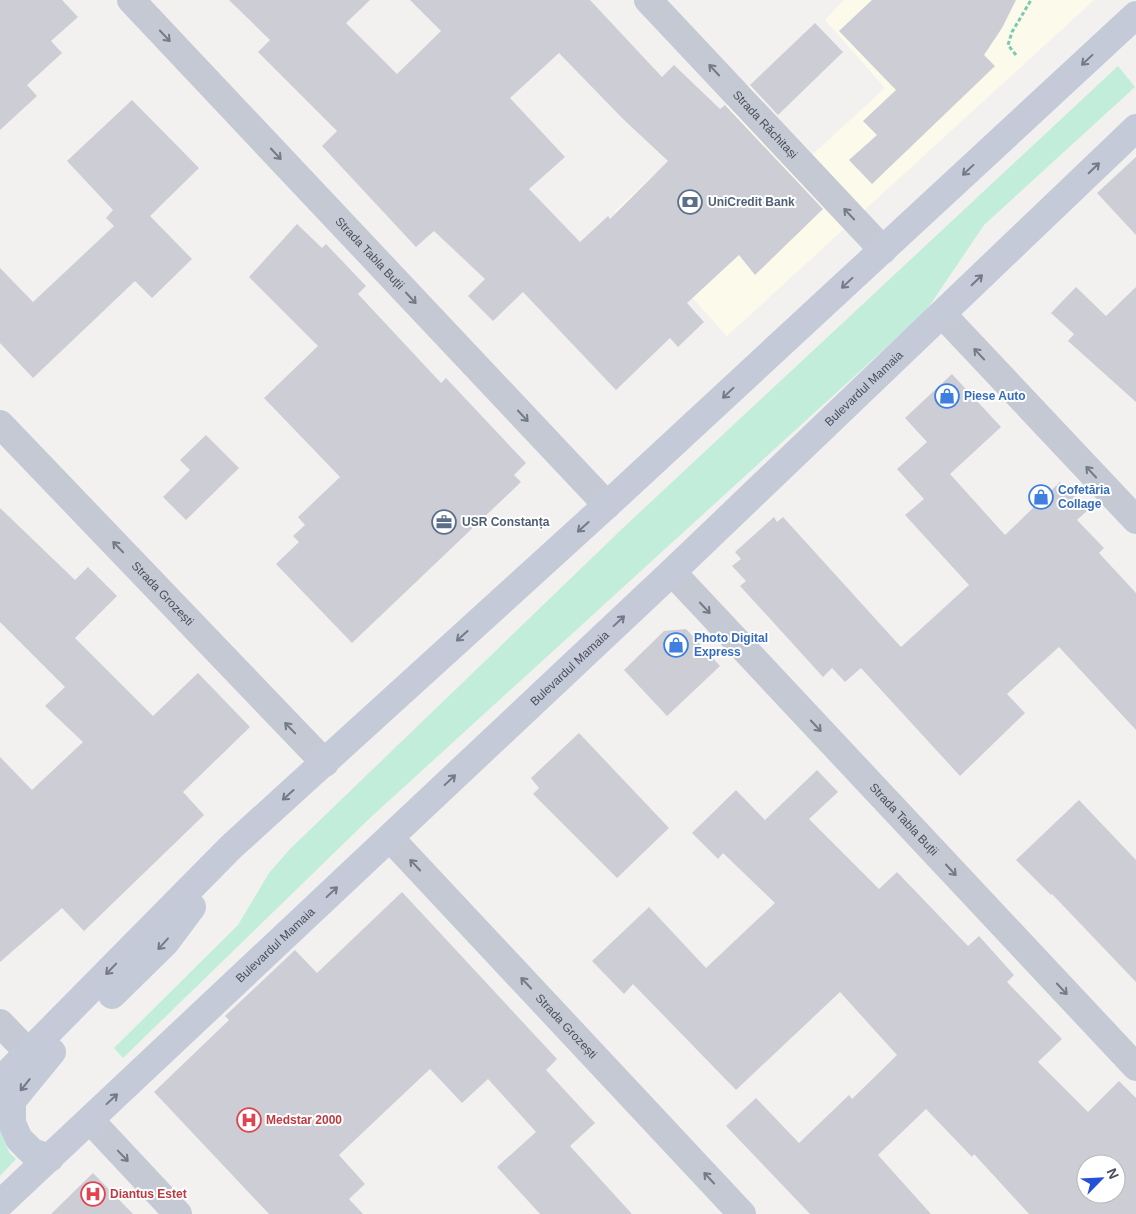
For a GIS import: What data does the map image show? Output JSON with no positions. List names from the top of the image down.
{
  "streets": {
    "main road": ["Bulevardul Mamaia"],
    "street": ["Strada Răchitași", "Strada Tabla Buții", "Strada Grozești"]
  },
  "crossings": [
    ["Strada Tabla Buții", "Bulevardul Mamaia"],
    ["Bulevardul Mamaia", "Strada Grozești"]
  ],
  "one_way": ["Strada Răchitași", "Strada Tabla Buții", "Strada Grozești"],
  "places": {
    "bank": ["UniCredit Bank"],
    "shop": ["Piese Auto", "Cofetăria Collage", "Photo Digital Express"],
    "office": ["USR Constanța"],
    "hospital": ["Medstar 2000", "Diantus Estet"]
  },
  "north": "top right"
}
